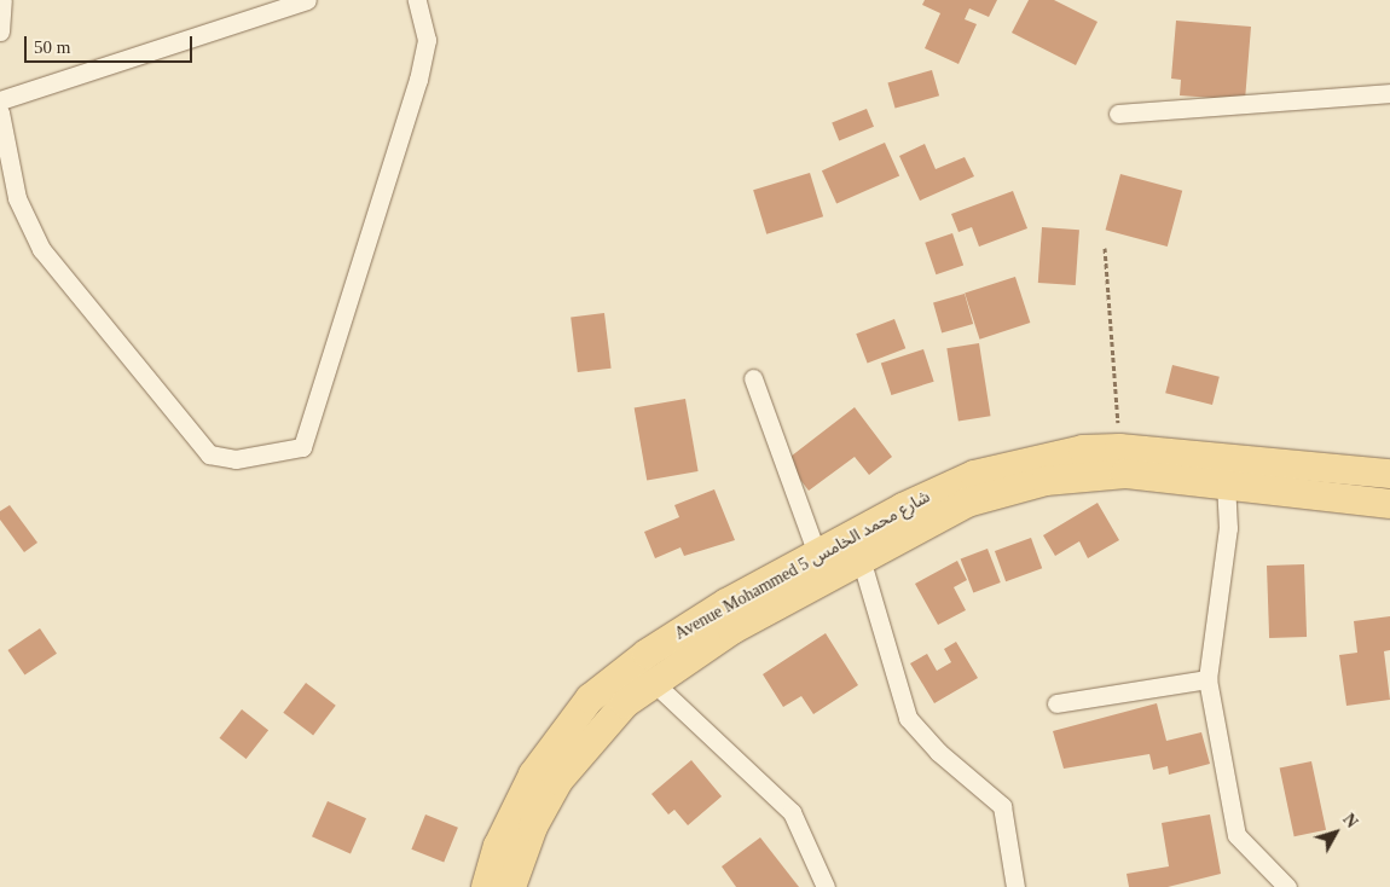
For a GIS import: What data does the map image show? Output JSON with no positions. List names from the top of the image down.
{
  "streets": {
    "main road": ["Avenue Mohammed 5 شارع محمد الخامس"]
  },
  "scale_bar": "50 m",
  "north": "top right"
}
